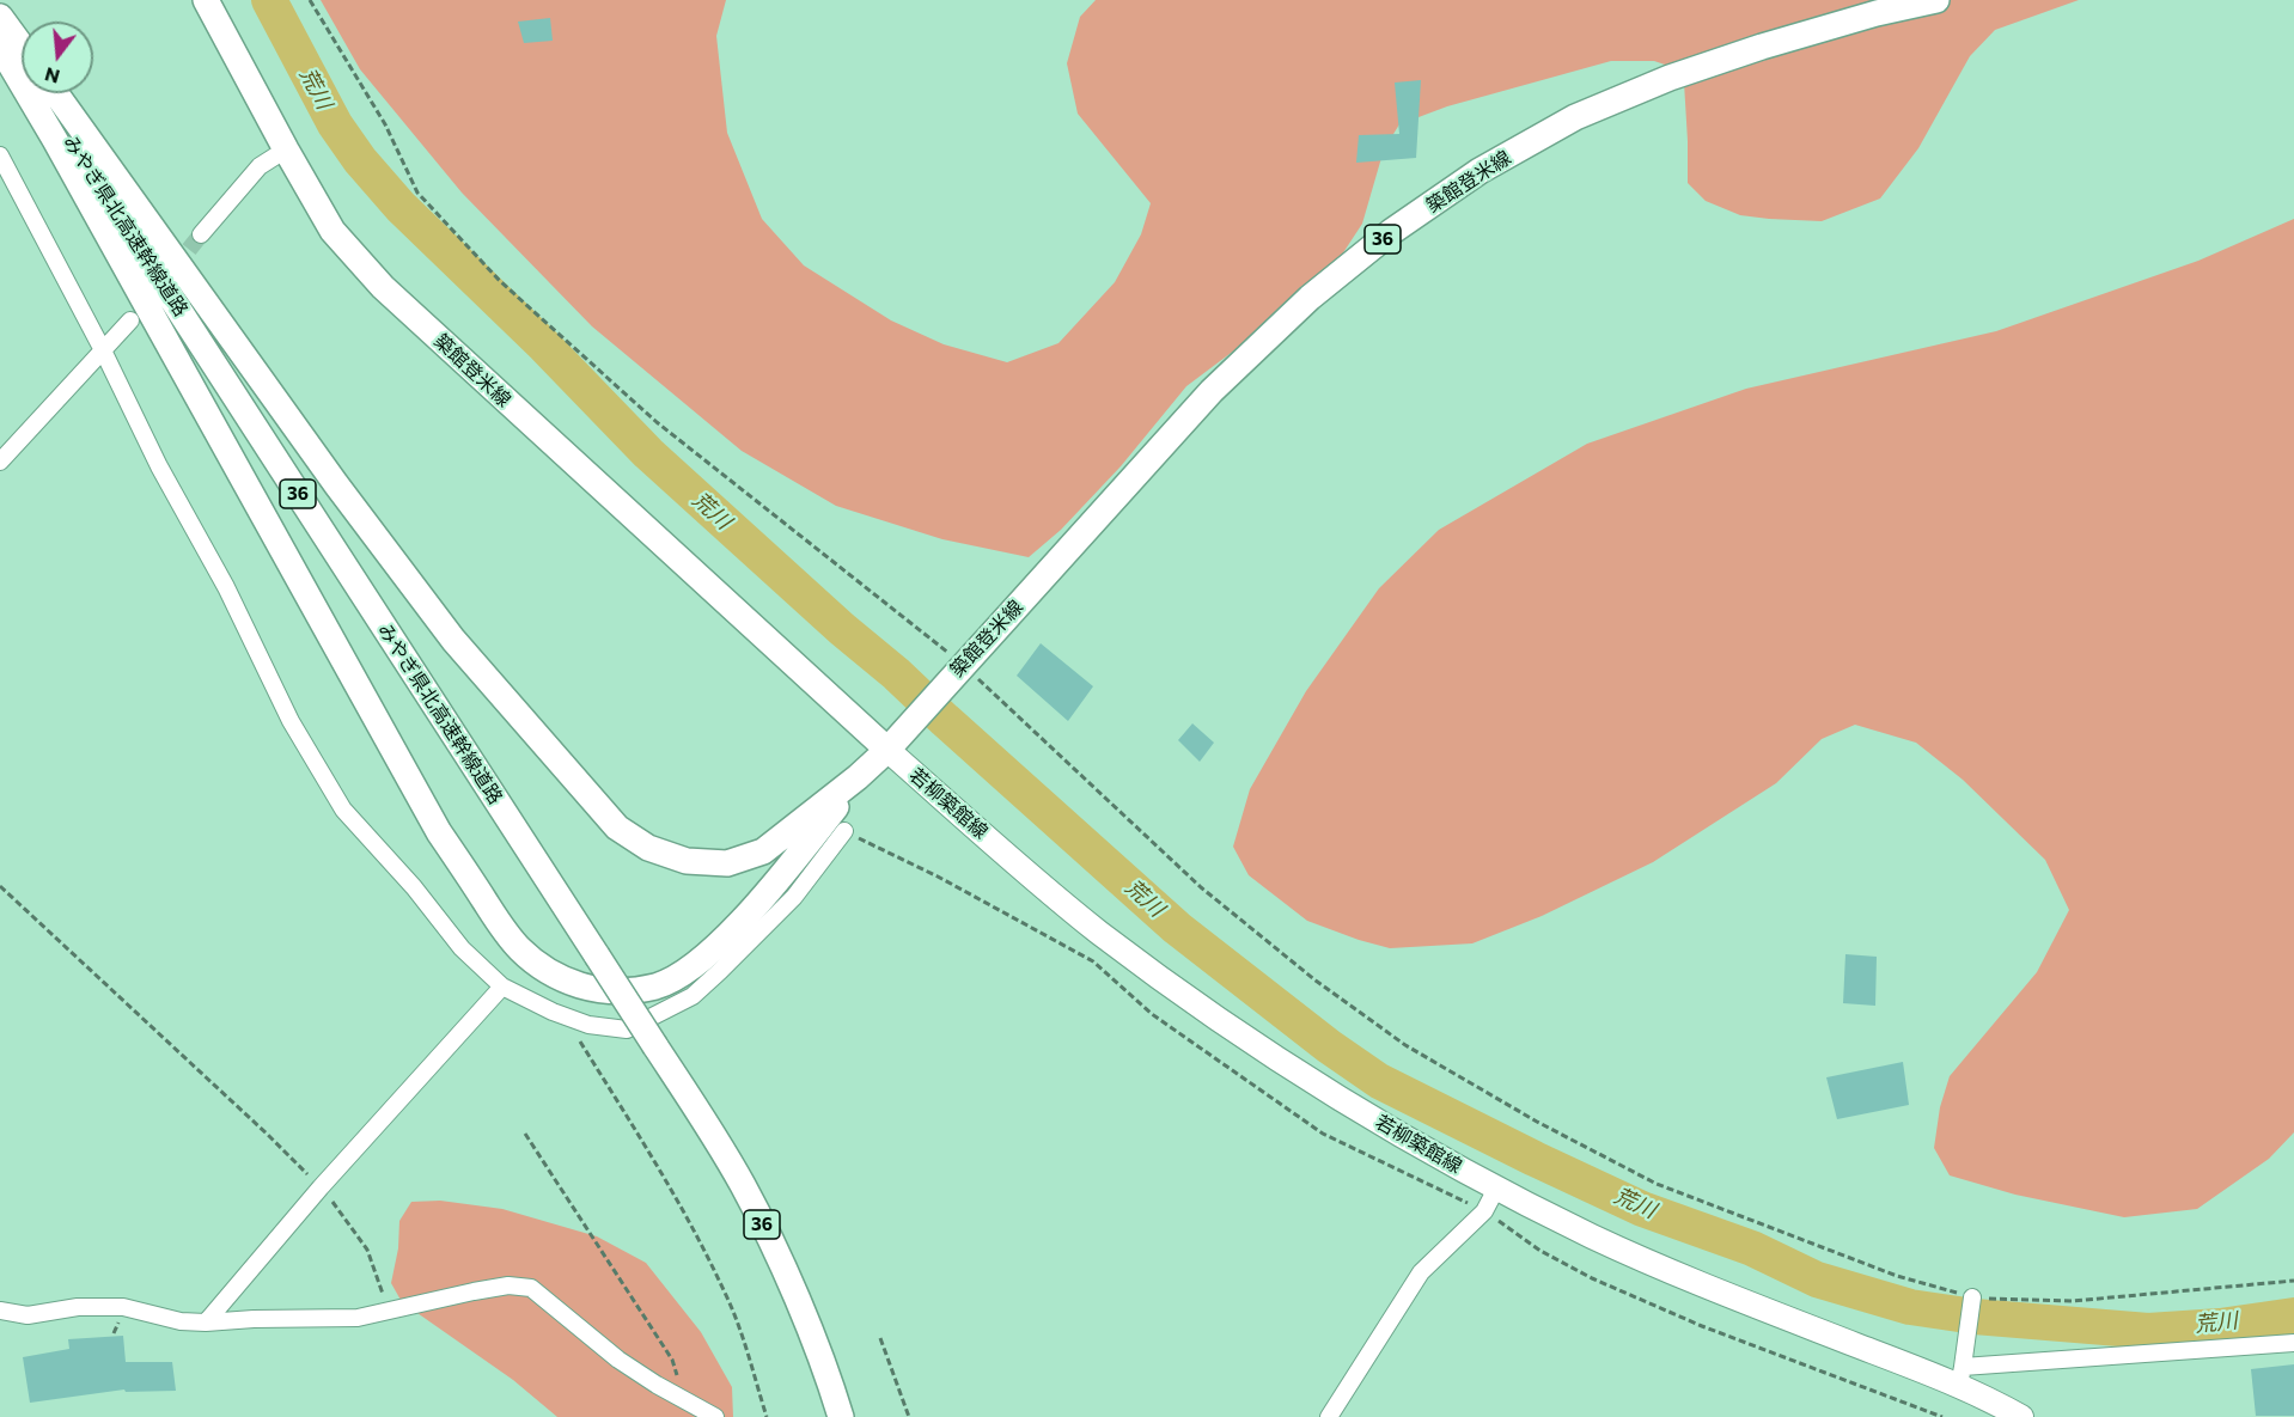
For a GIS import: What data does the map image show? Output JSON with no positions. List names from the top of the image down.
{
  "streets": {
    "main road": [
      "築館登米線",
      "みやぎ県北高速幹線道路",
      "36",
      "若柳築館線"
    ]
  },
  "crossings": [
    ["築館登米線", "若柳築館線"]
  ],
  "water": ["荒川"],
  "north": "bottom"
}
